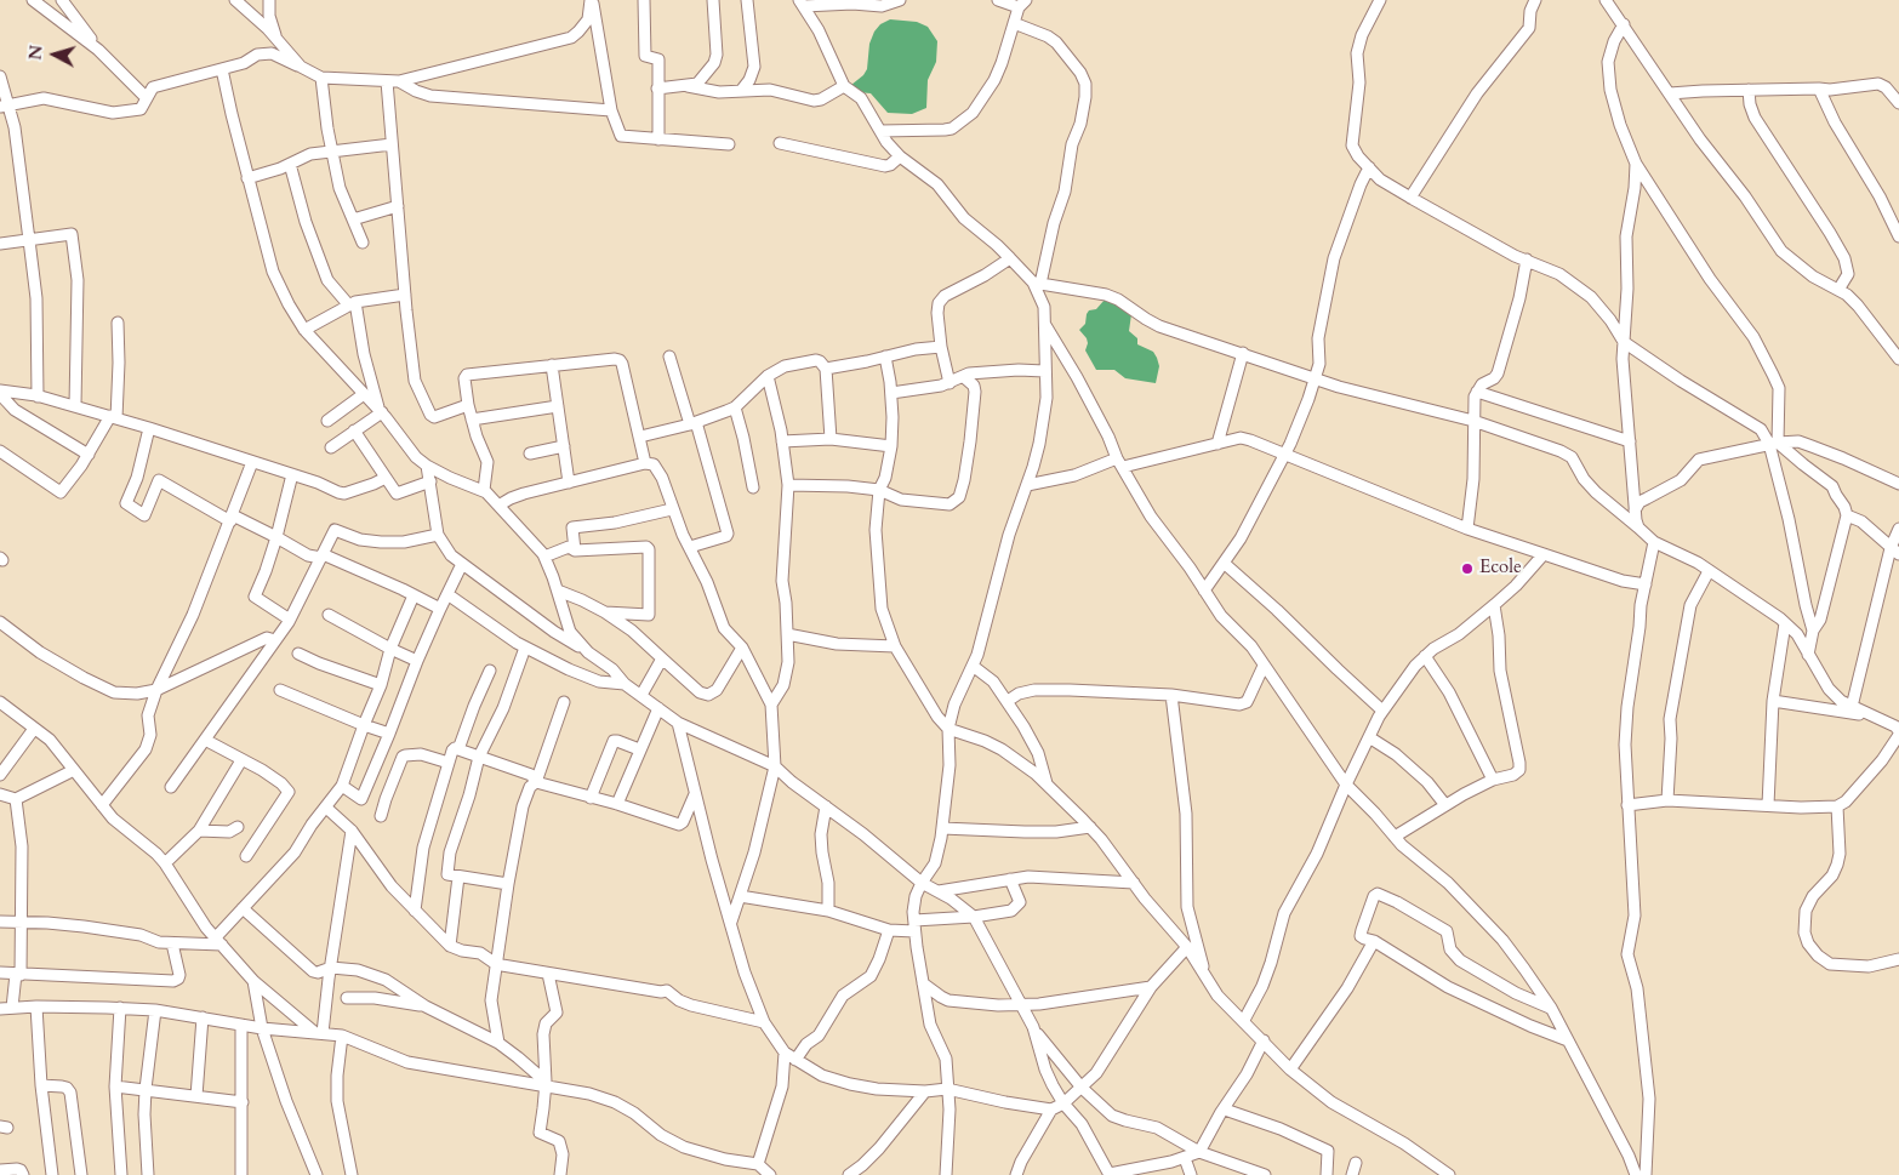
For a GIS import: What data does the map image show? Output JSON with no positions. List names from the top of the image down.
{
  "places": ["Ecole"],
  "north": "left"
}
